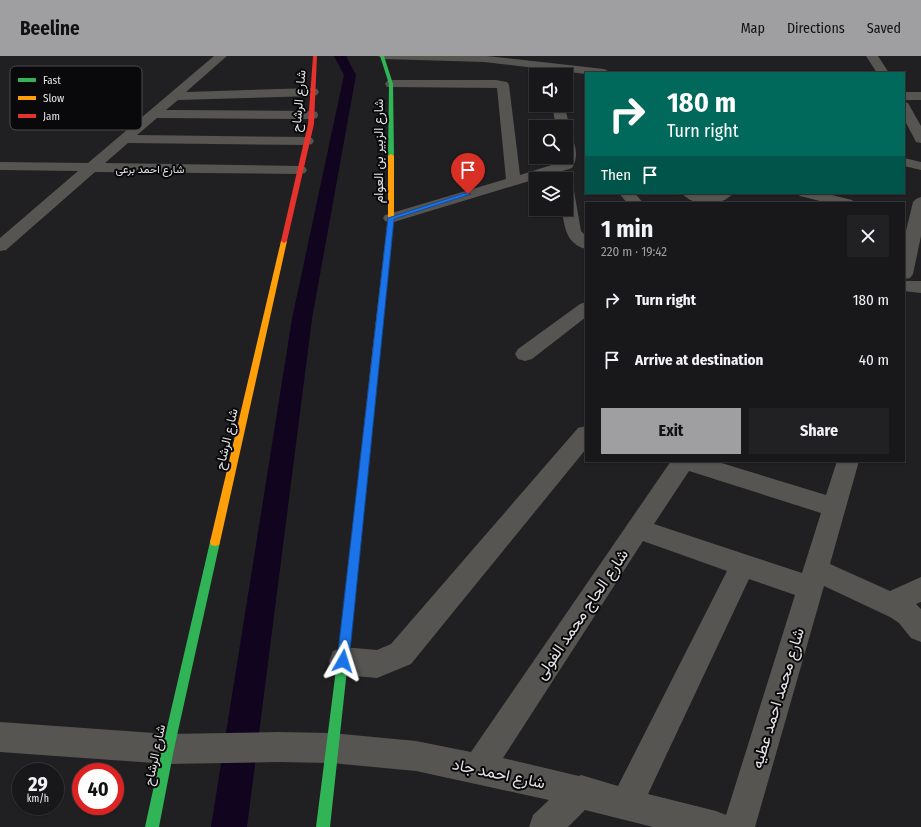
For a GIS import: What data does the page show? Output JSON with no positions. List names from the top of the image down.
{
  "streets": {
    "street": [
      "شارع الرشاح",
      "شارع الزبير بن العوام",
      "شارع احمد برعى",
      "شارع الحاج محمد الفولى",
      "شارع محمد احمد عطيه",
      "شارع احمد جاد"
    ]
  },
  "crossings": [
    ["شارع الرشاح", "شارع احمد برعى"],
    ["شارع الرشاح", "شارع احمد جاد"],
    ["شارع الزبير بن العوام", "شارع احمد جاد"],
    ["شارع الحاج محمد الفولى", "شارع احمد جاد"]
  ],
  "legend": ["Fast", "Slow", "Jam"],
  "page": {
    "header": "Beeline",
    "nav": ["Map", "Directions", "Saved"],
    "turn": ["180 m", "Turn right"],
    "then": "Then",
    "heading": ["1 min", "220 m · 19:42"],
    "list": [
      {
        "name": "Turn right",
        "value": "180 m"
      },
      {
        "name": "Arrive at destination",
        "value": "40 m"
      }
    ],
    "buttons": ["Exit", "Share"],
    "speed": "29 km/h",
    "limit": "40"
  }
}
